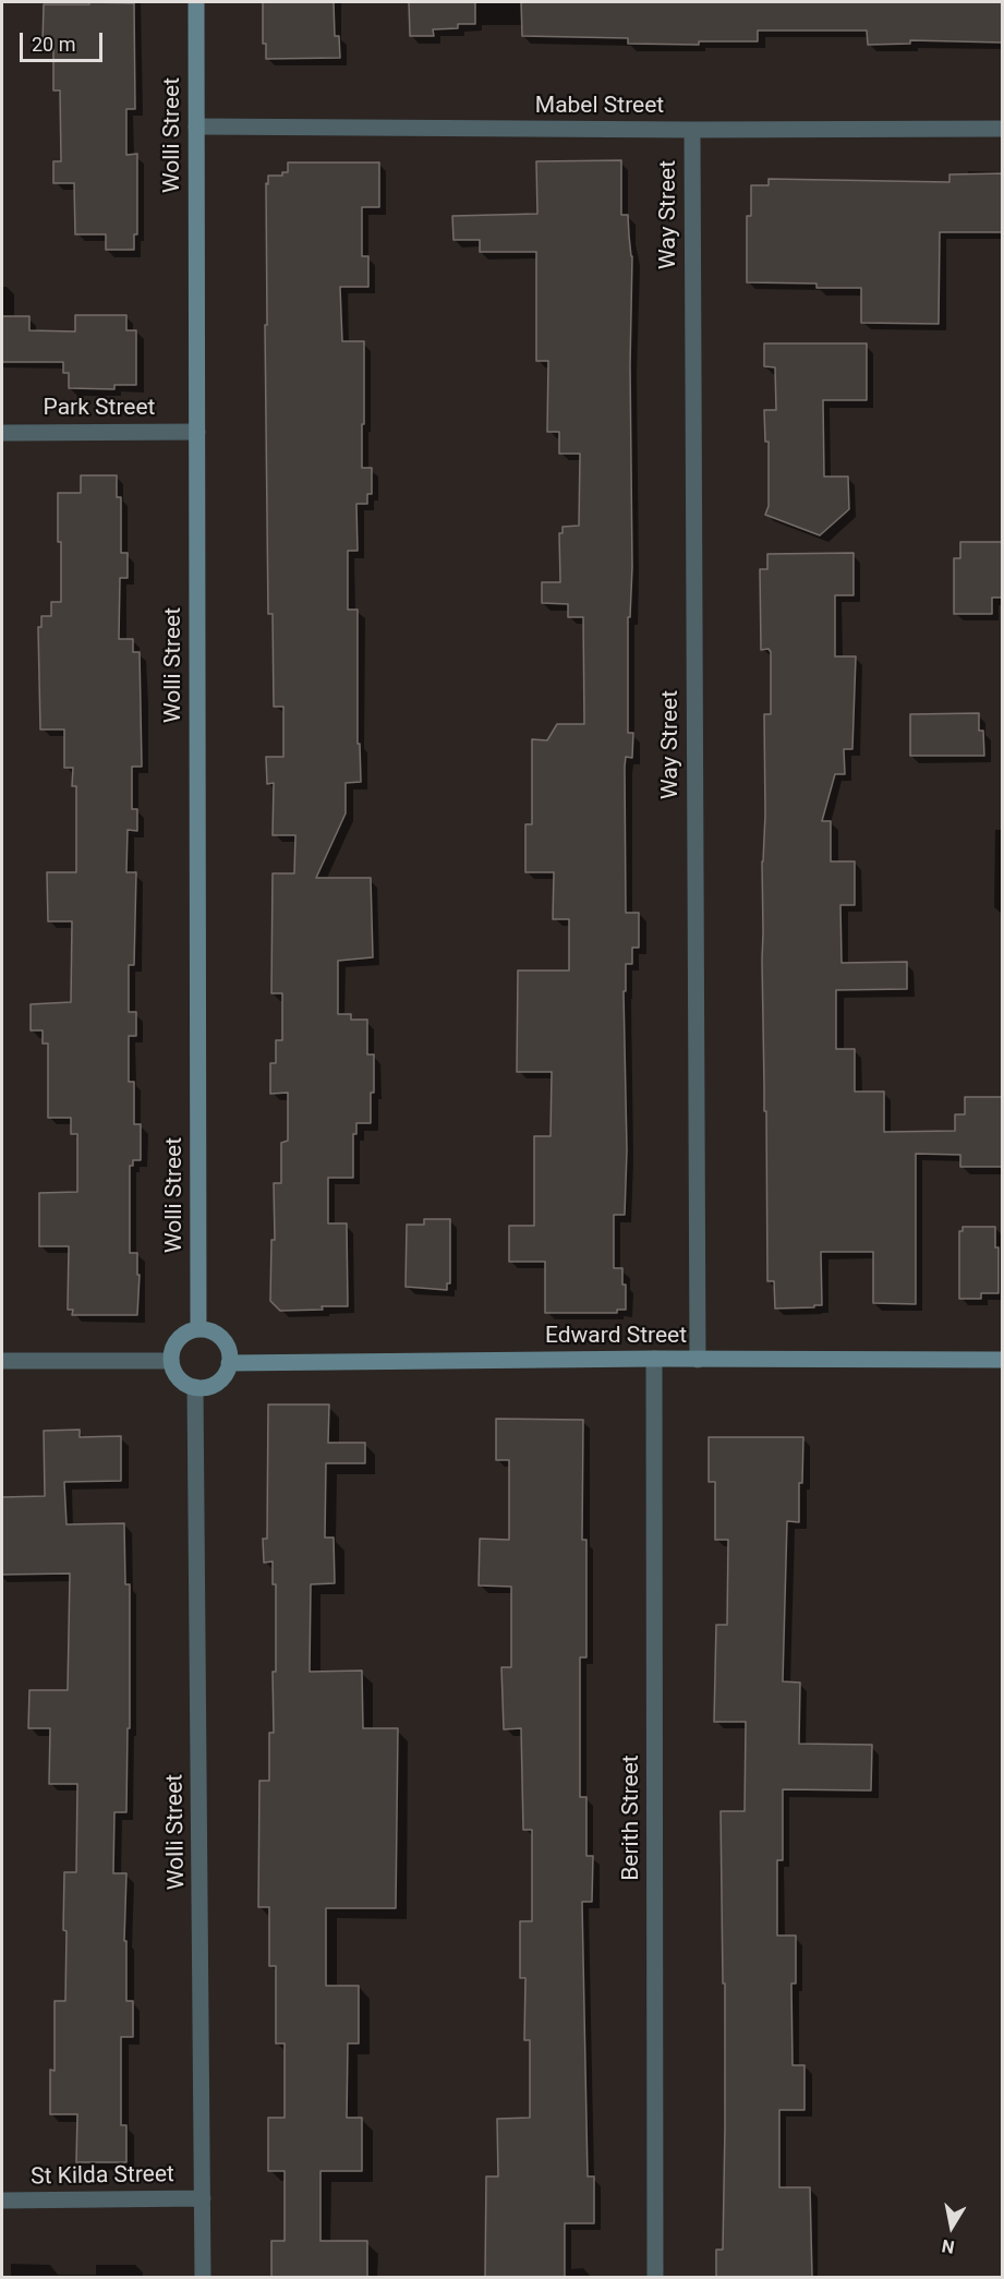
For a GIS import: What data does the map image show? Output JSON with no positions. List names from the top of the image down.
{
  "streets": {
    "street": [
      "Mabel Street",
      "Wolli Street",
      "Way Street",
      "Park Street",
      "Edward Street",
      "Berith Street",
      "St Kilda Street"
    ]
  },
  "crossings": [
    ["Mabel Street", "Wolli Street"],
    ["Mabel Street", "Way Street"],
    ["Wolli Street", "Park Street"],
    ["Wolli Street", "Edward Street"],
    ["Wolli Street", "St Kilda Street"],
    ["Way Street", "Edward Street"],
    ["Edward Street", "Berith Street"]
  ],
  "scale_bar": "20 m",
  "north": "bottom"
}
